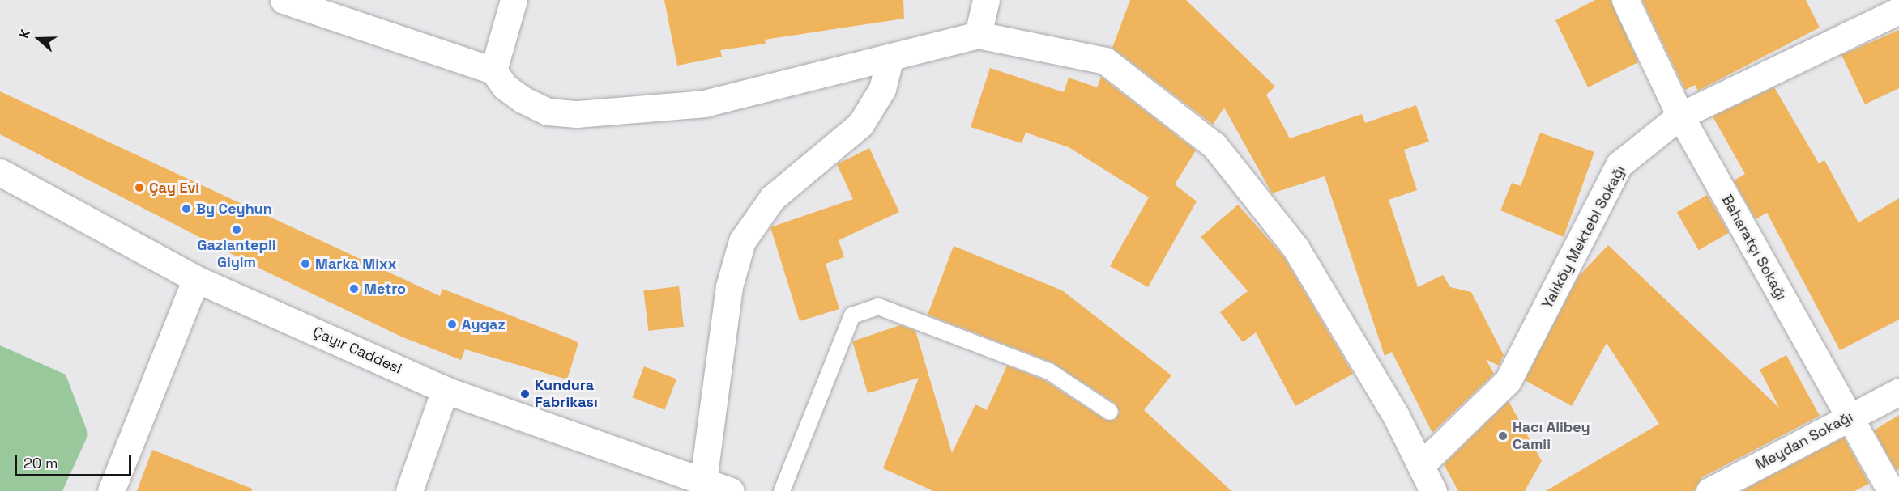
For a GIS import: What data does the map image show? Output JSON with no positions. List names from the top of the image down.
{
  "streets": {
    "street": [
      "Yalıköy Mektebi Sokağı",
      "Baharatçı Sokağı",
      "Çayır Caddesi",
      "Meydan Sokağı"
    ]
  },
  "crossings": [
    ["Yalıköy Mektebi Sokağı", "Baharatçı Sokağı"],
    ["Baharatçı Sokağı", "Meydan Sokağı"]
  ],
  "places": [
    "Çay Evi",
    "By Ceyhun",
    "Gaziantepli Giyim",
    "Marka Mixx",
    "Metro",
    "Aygaz",
    "Kundura Fabrikası",
    "Hacı Alibey Camii"
  ],
  "scale_bar": "20 m",
  "north": "left"
}
